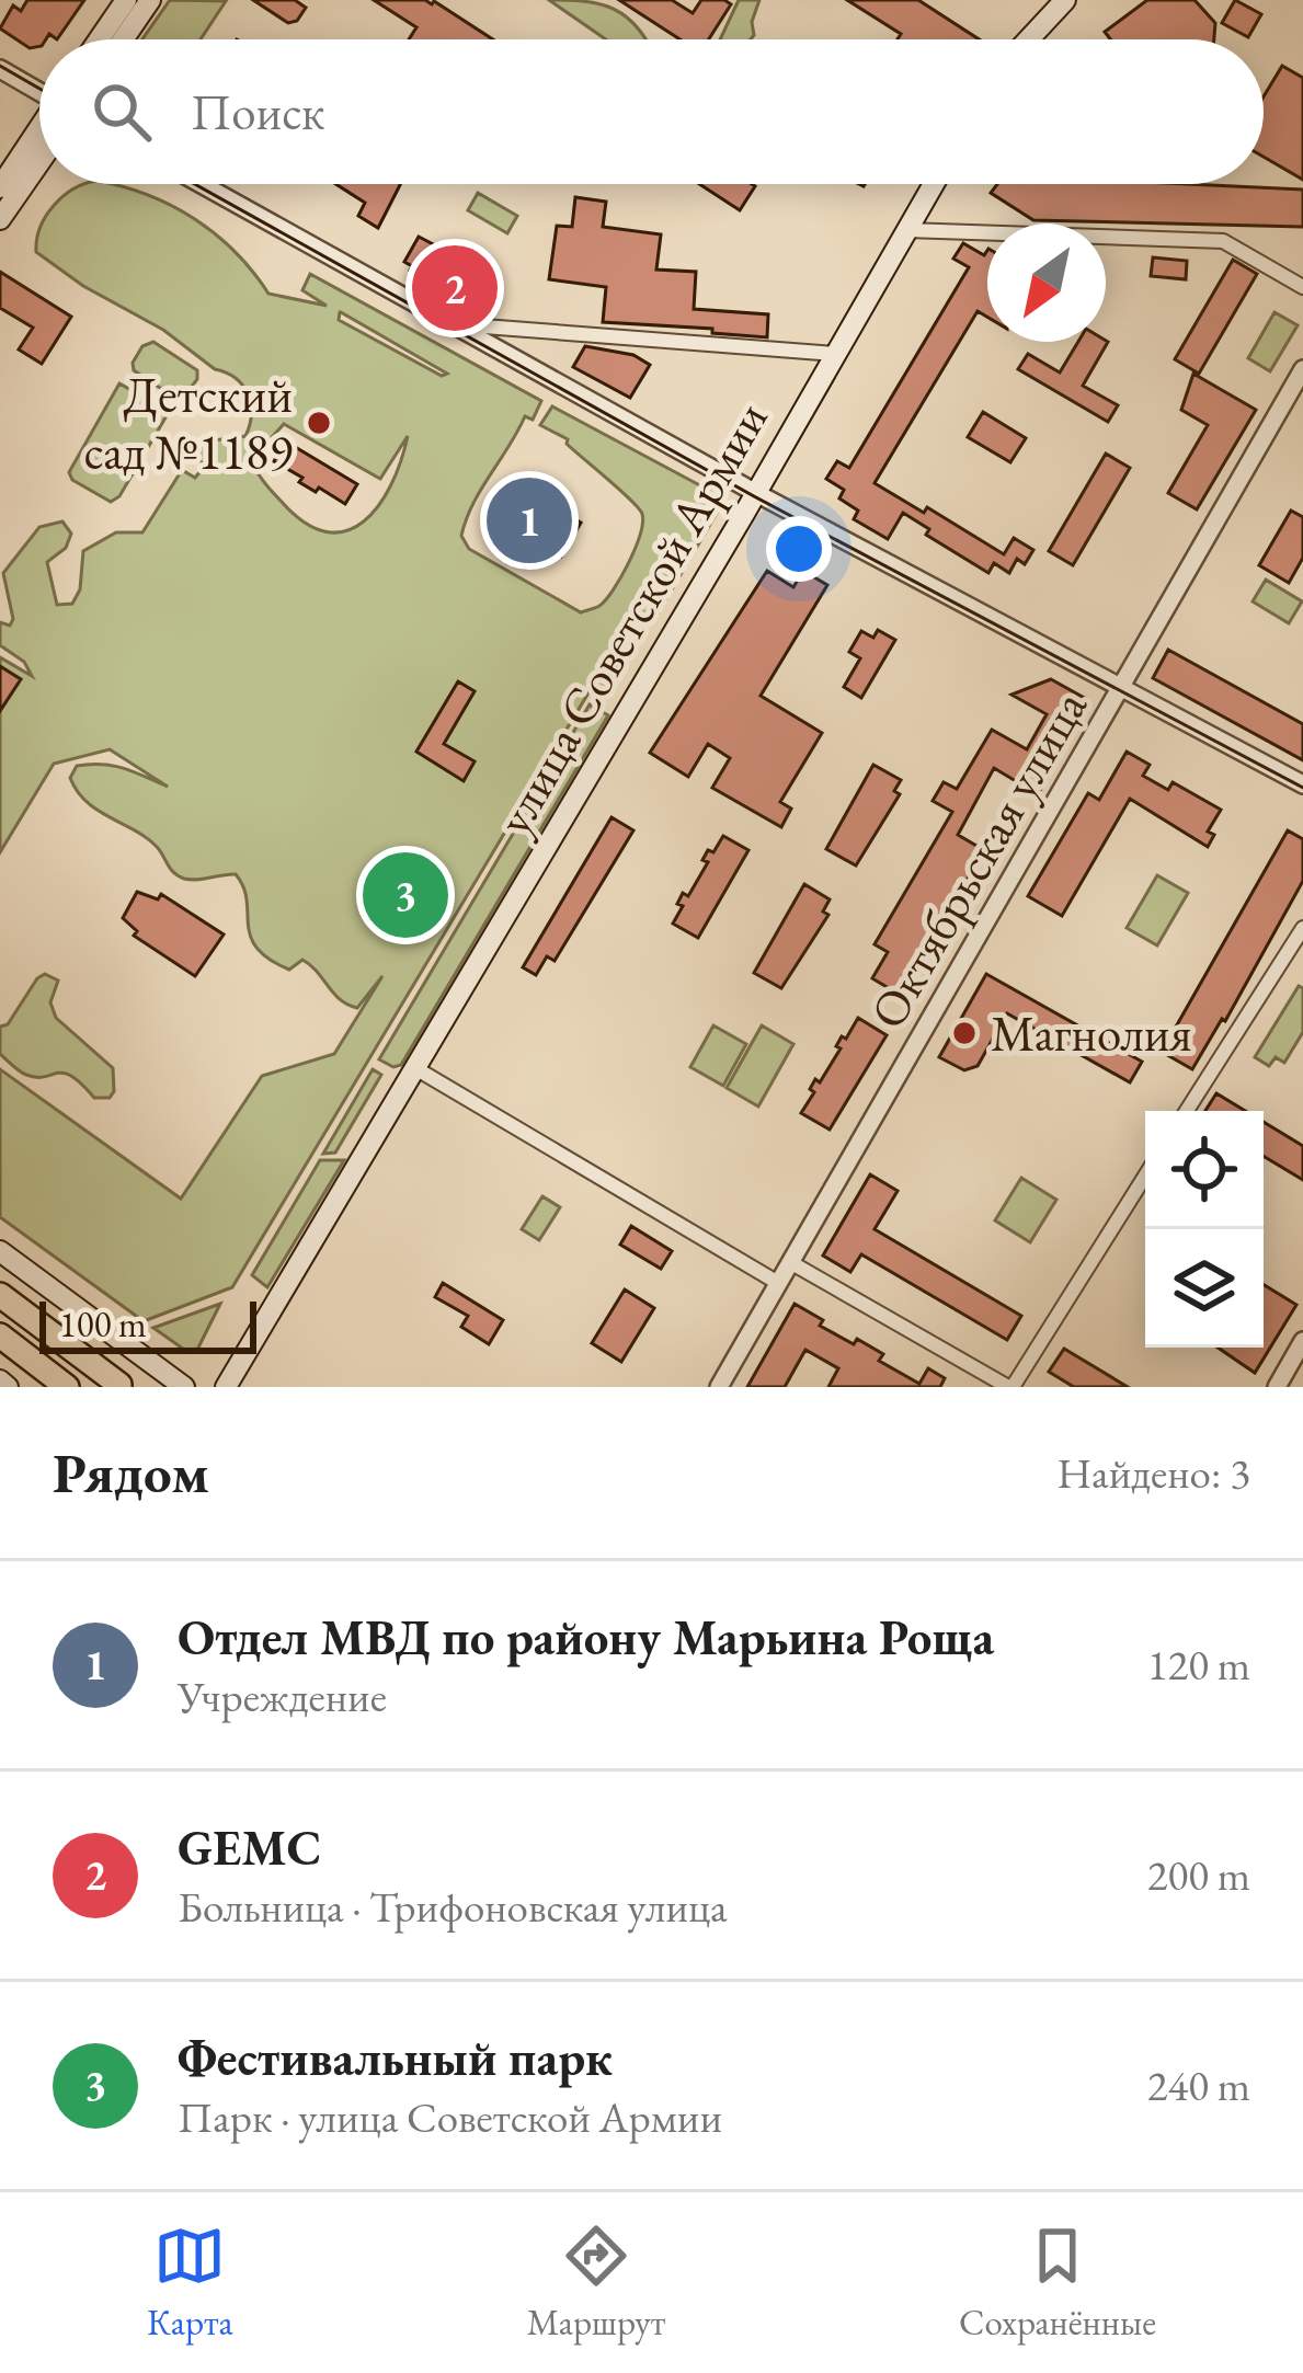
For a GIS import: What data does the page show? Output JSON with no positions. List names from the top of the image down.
{
  "streets": {
    "main road": ["улица Советской Армии"],
    "street": ["Октябрьская улица"]
  },
  "places": ["Детский сад №1189", "Магнолия"],
  "scale_bar": "100 m",
  "north": "bottom left",
  "page": {
    "search": "Поиск",
    "pins": ["2", "1", "3"],
    "scale": "100 m",
    "heading": ["Рядом", "Найдено: 3"],
    "list": [
      {
        "mark": "1",
        "name": "Отдел МВД по району Марьина Роща",
        "note": "Учреждение",
        "value": "120 m"
      },
      {
        "mark": "2",
        "name": "GEMC",
        "note": "Больница · Трифоновская улица",
        "value": "200 m"
      },
      {
        "mark": "3",
        "name": "Фестивальный парк",
        "note": "Парк · улица Советской Армии",
        "value": "240 m"
      }
    ],
    "nav": ["Карта", "Маршрут", "Сохранённые"]
  }
}
